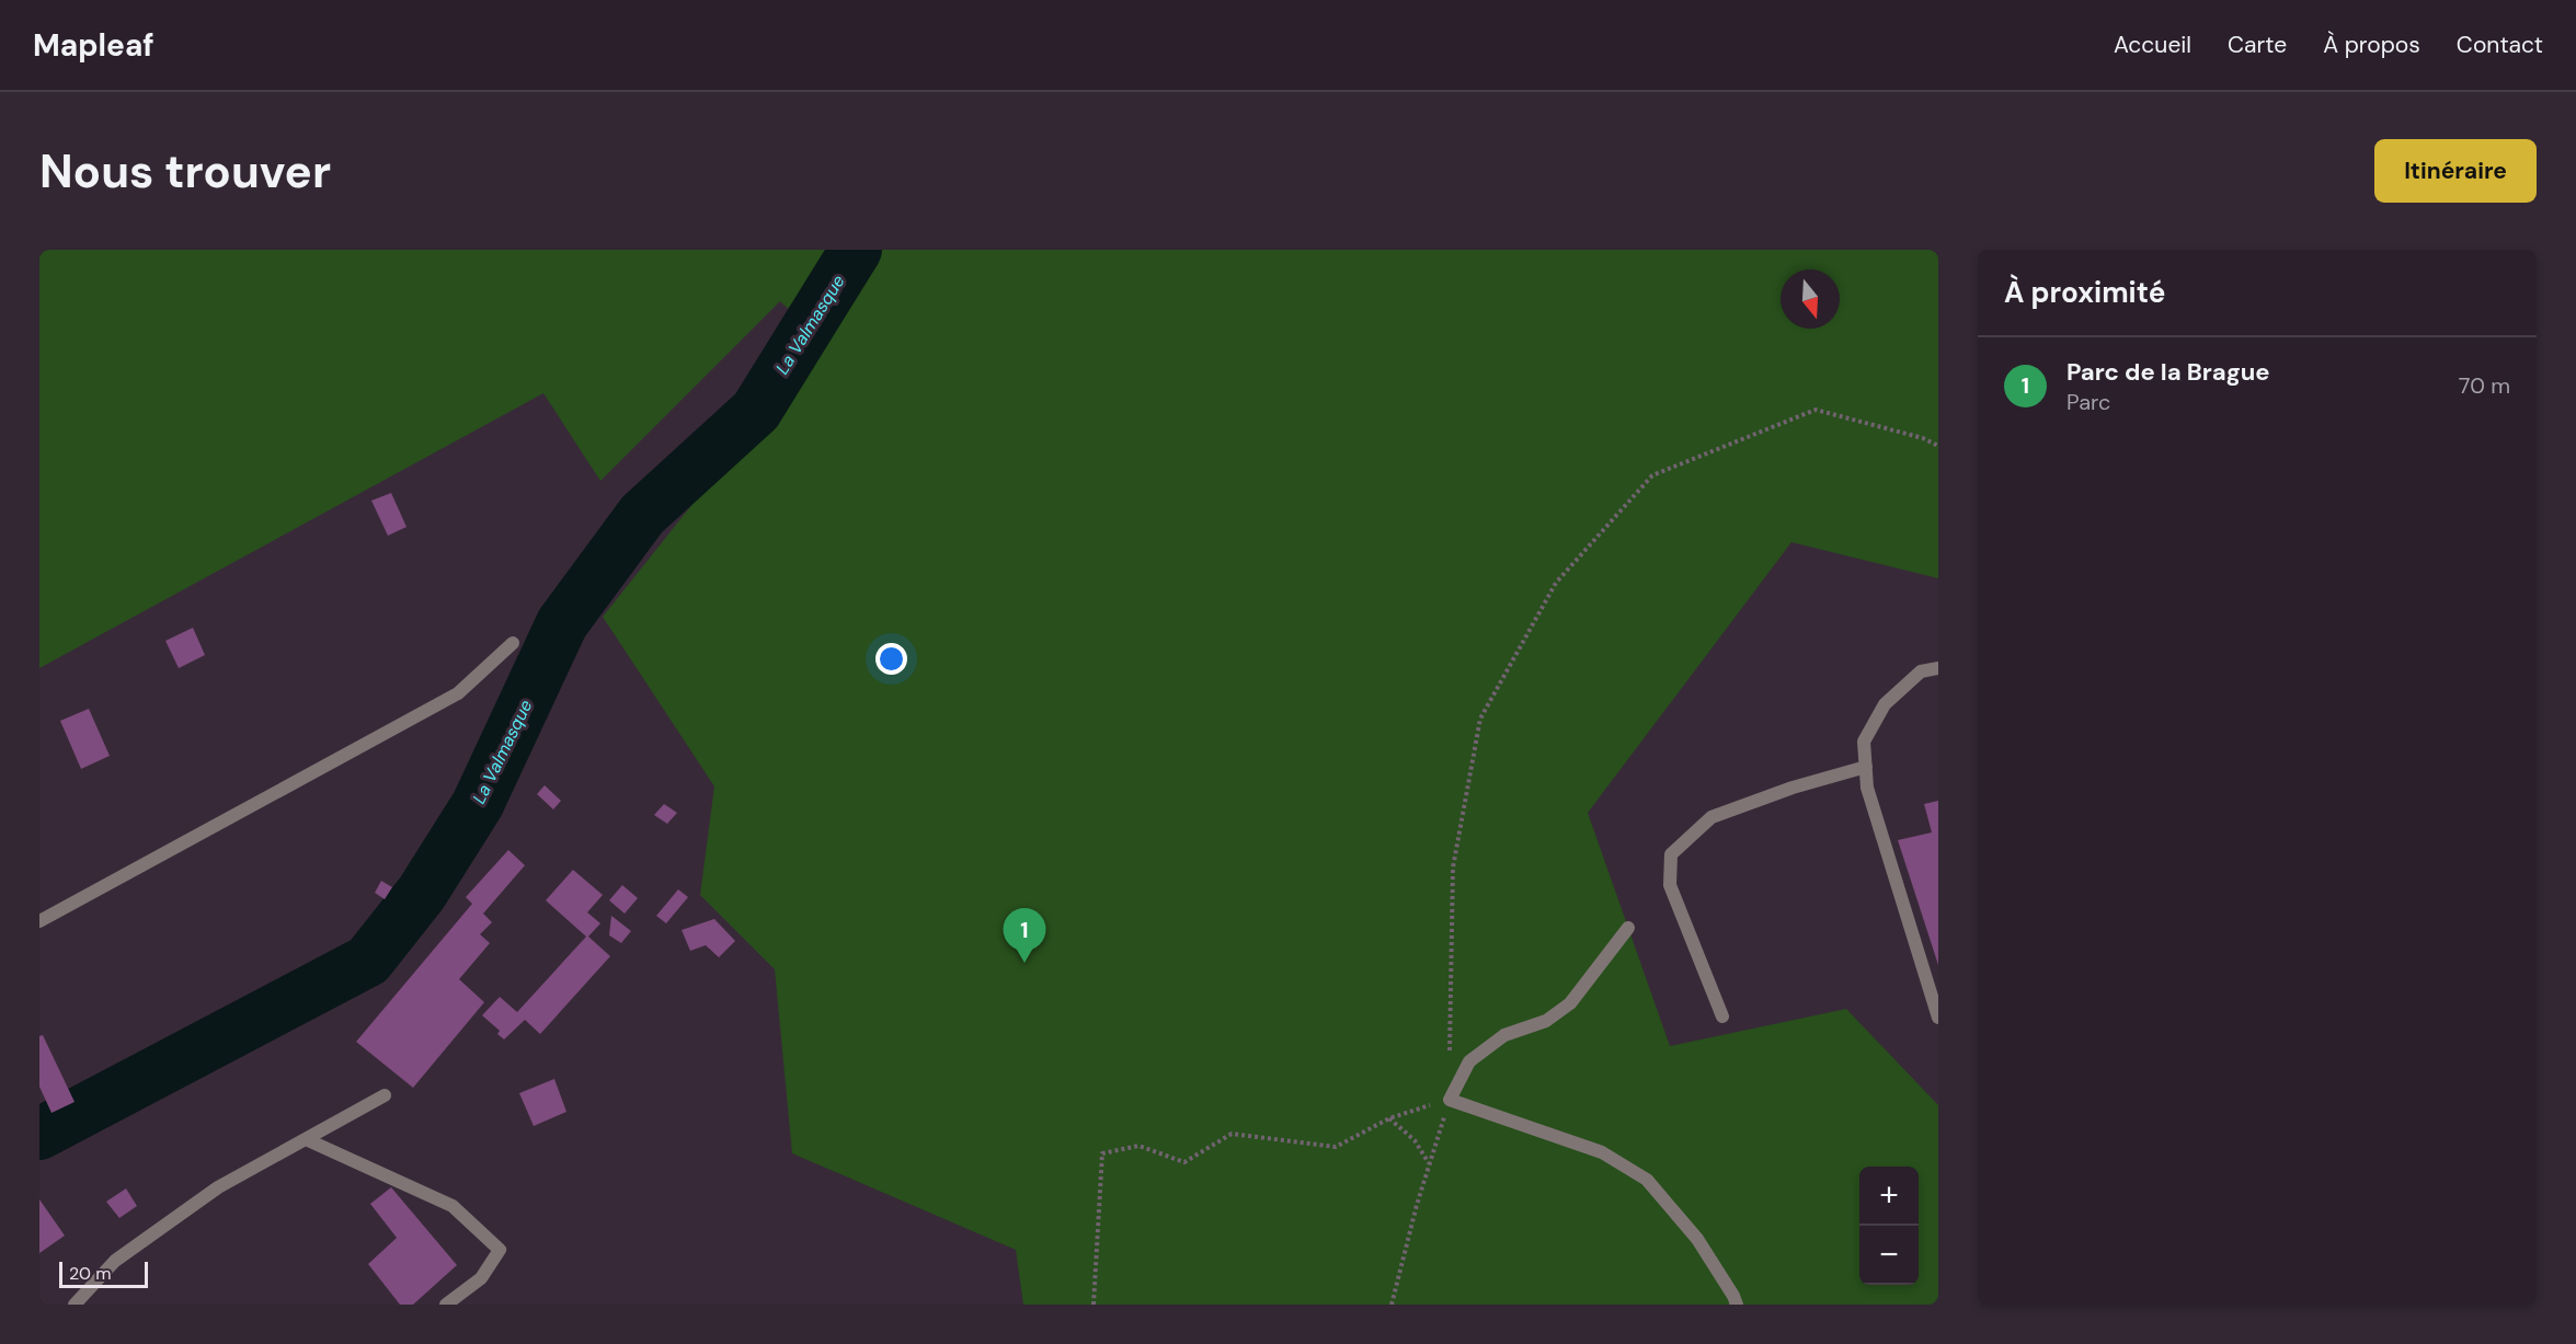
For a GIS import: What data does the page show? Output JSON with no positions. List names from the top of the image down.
{
  "water": ["La Valmasque"],
  "scale_bar": "20 m",
  "north": "bottom",
  "page": {
    "header": "Mapleaf",
    "nav": [
      "Accueil",
      "Carte",
      "À propos",
      "Contact"
    ],
    "buttons": "Itinéraire",
    "title": "Nous trouver",
    "heading": "À proximité",
    "list": [
      {
        "mark": "1",
        "name": "Parc de la Brague",
        "note": "Parc",
        "value": "70 m"
      }
    ],
    "pins": "1",
    "map_buttons": ["+", "−"],
    "scale": "20 m"
  }
}
